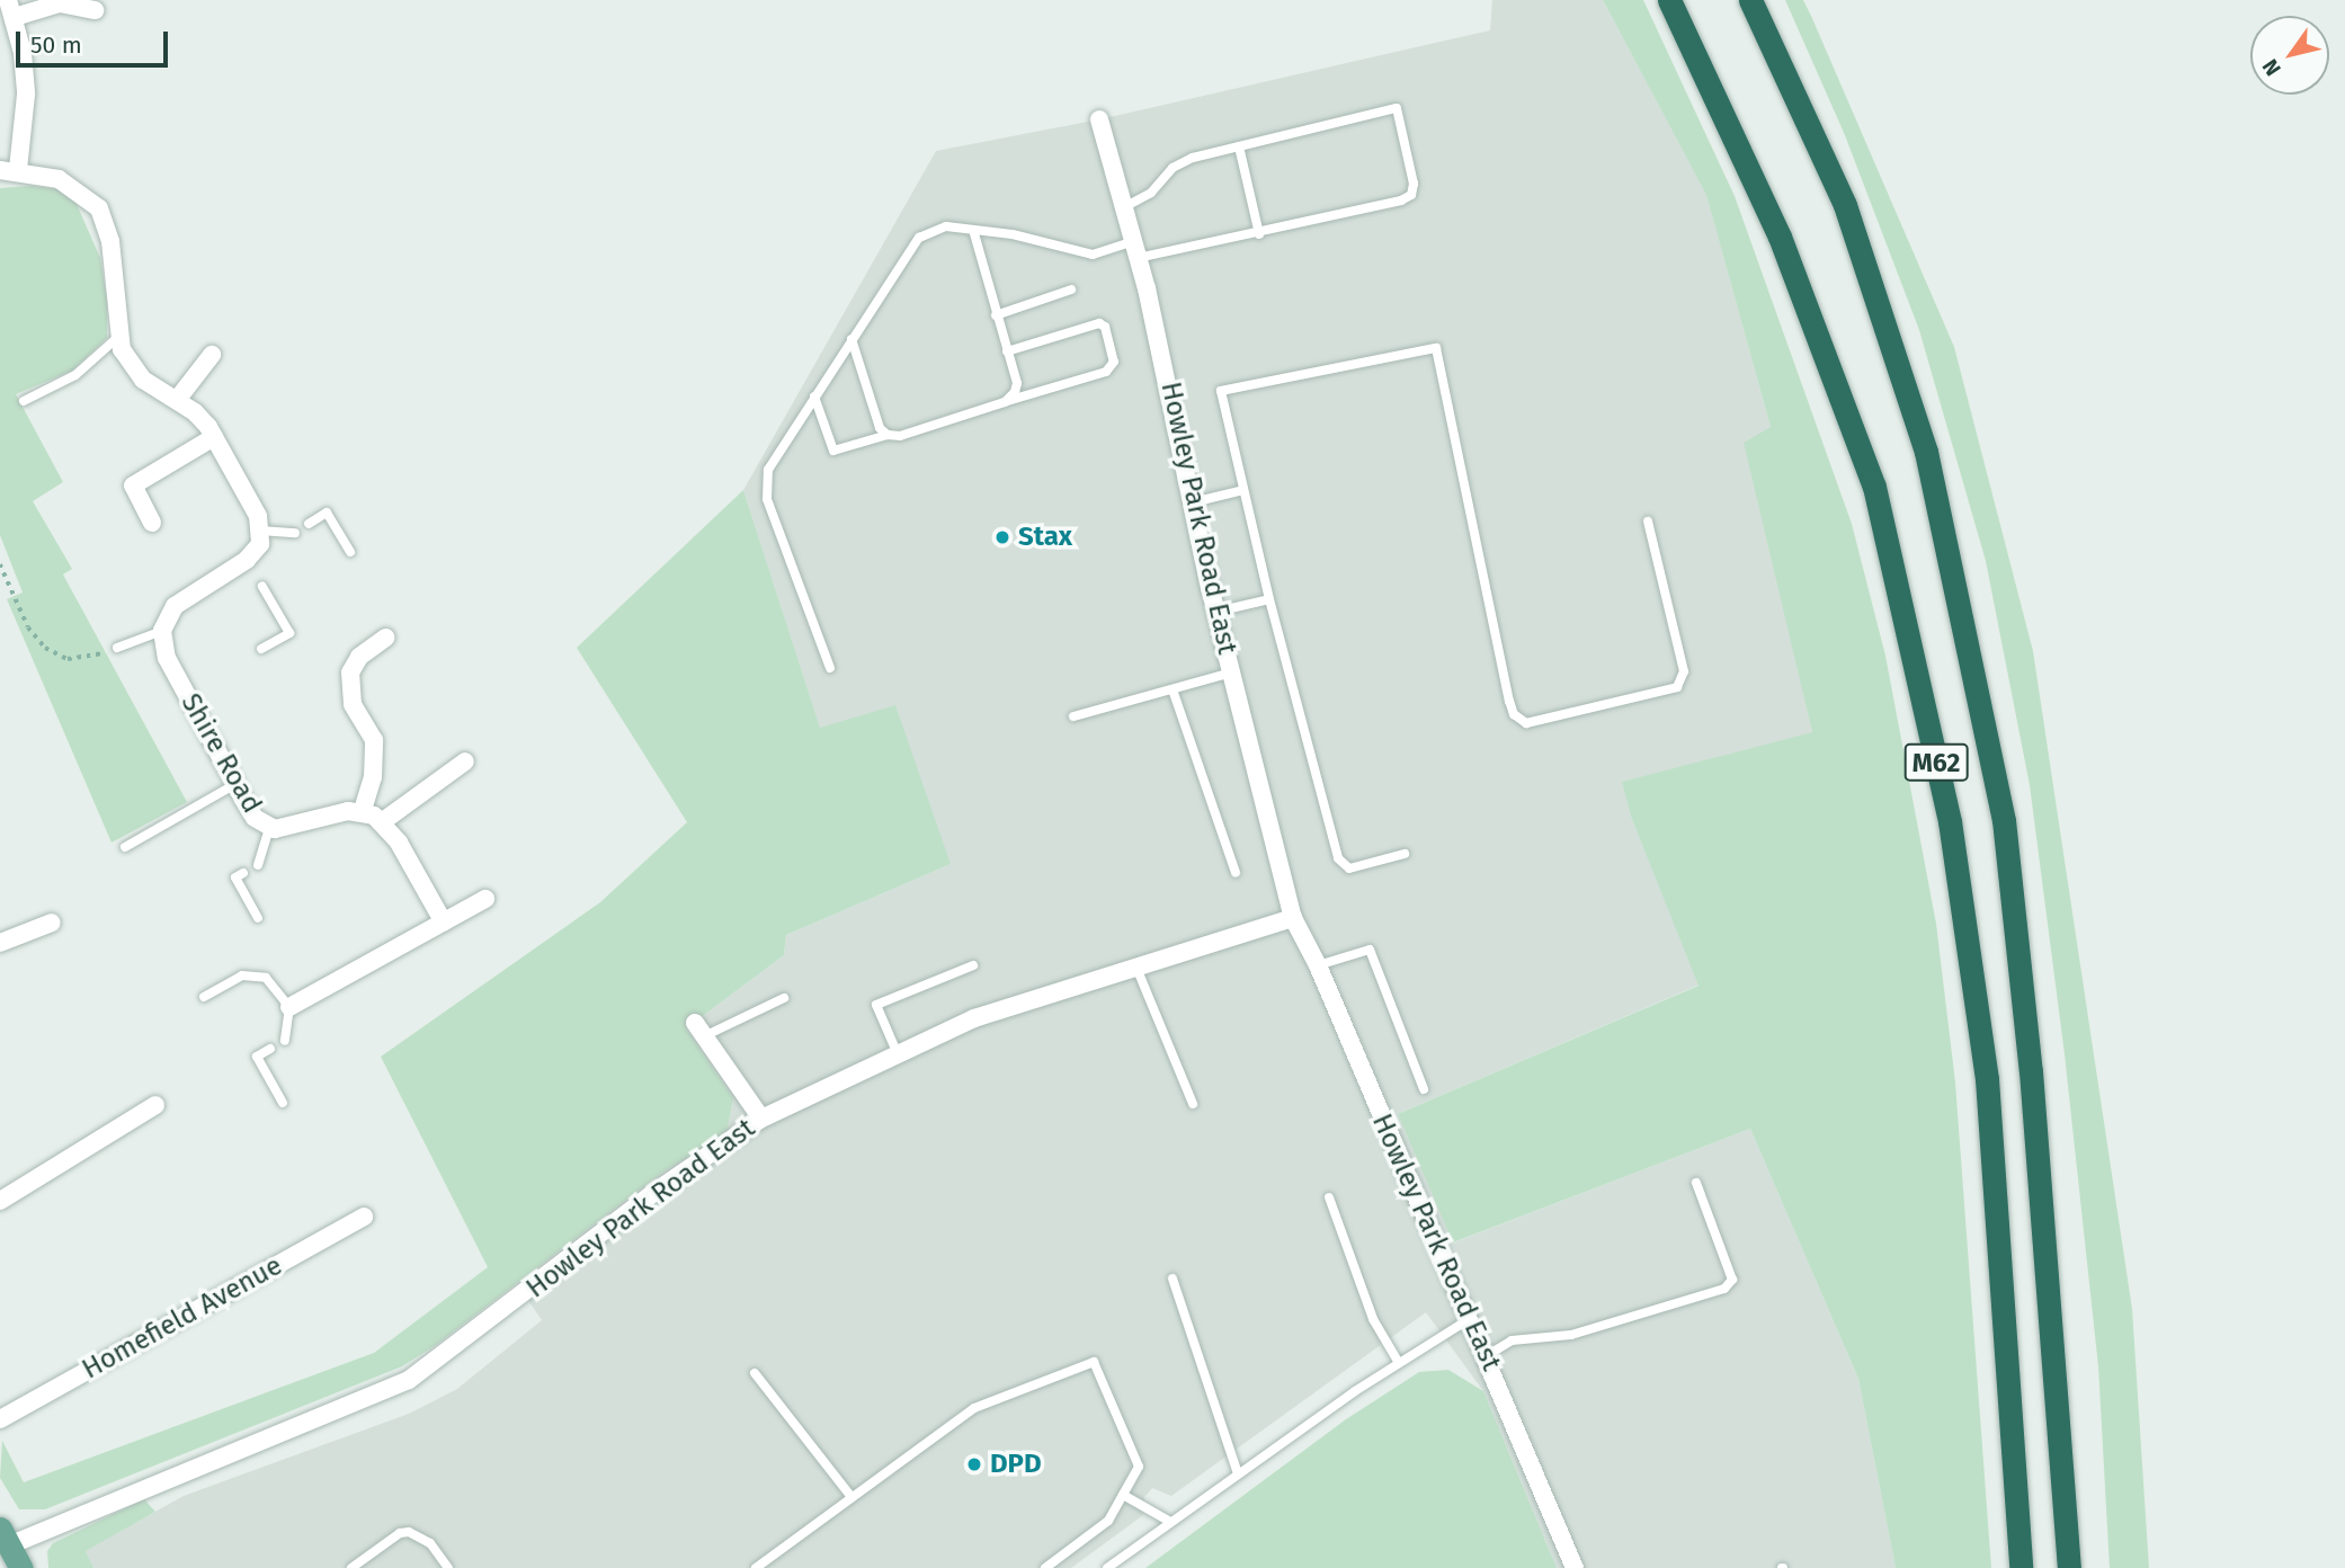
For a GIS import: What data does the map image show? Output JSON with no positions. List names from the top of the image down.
{
  "streets": {
    "highway": ["M62"],
    "street": ["Howley Park Road East", "Shire Road", "Homefield Avenue"]
  },
  "places": ["Stax", "DPD"],
  "scale_bar": "50 m",
  "north": "bottom left"
}
